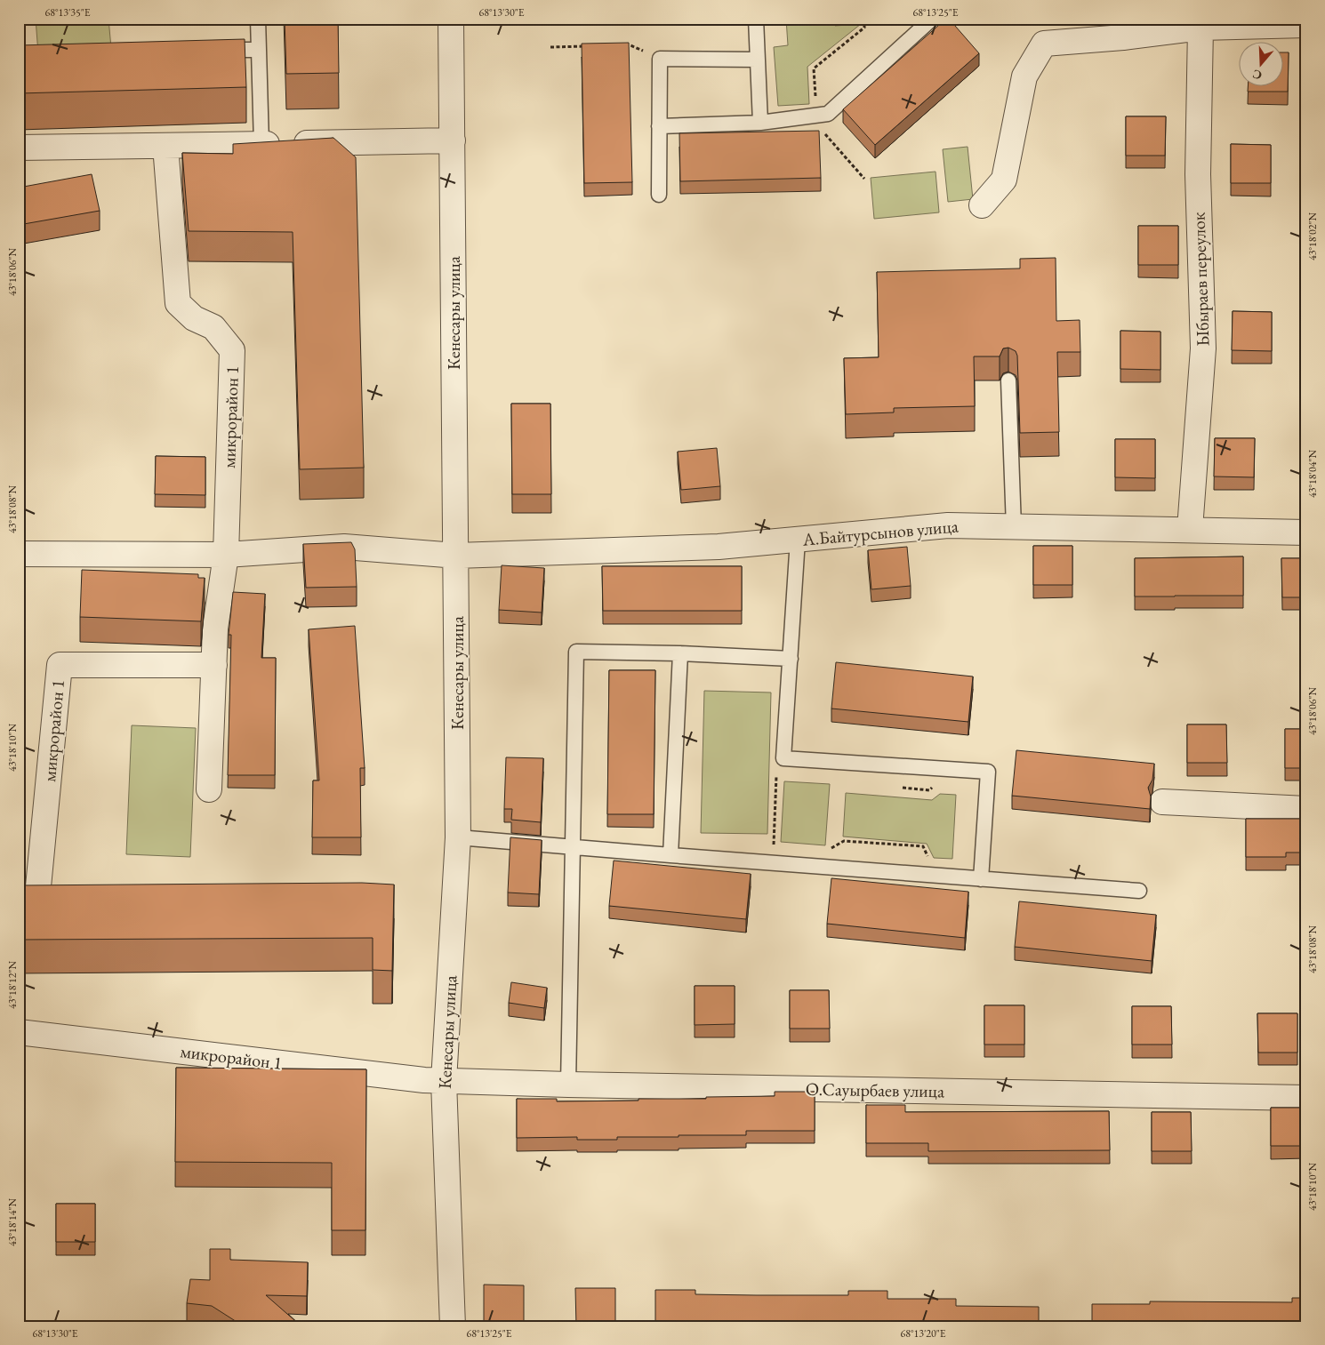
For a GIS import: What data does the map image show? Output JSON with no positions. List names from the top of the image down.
{
  "streets": {
    "street": [
      "Ыбыраев переулок",
      "Кенесары улица",
      "микрорайон 1",
      "А.Байтурсынов улица",
      "О.Сауырбаев улица"
    ]
  },
  "crossings": [
    ["Ыбыраев переулок", "А.Байтурсынов улица"],
    ["Кенесары улица", "микрорайон 1"],
    ["Кенесары улица", "А.Байтурсынов улица"],
    ["Кенесары улица", "О.Сауырбаев улица"],
    ["микрорайон 1", "О.Сауырбаев улица"]
  ],
  "north": "bottom",
  "coordinates": [
    "68°13'35\"E",
    "68°13'30\"E",
    "68°13'25\"E",
    "43°18'02\"N",
    "43°18'06\"N",
    "43°18'04\"N",
    "43°18'08\"N",
    "43°18'10\"N",
    "43°18'12\"N",
    "43°18'14\"N",
    "68°13'20\"E"
  ]
}
